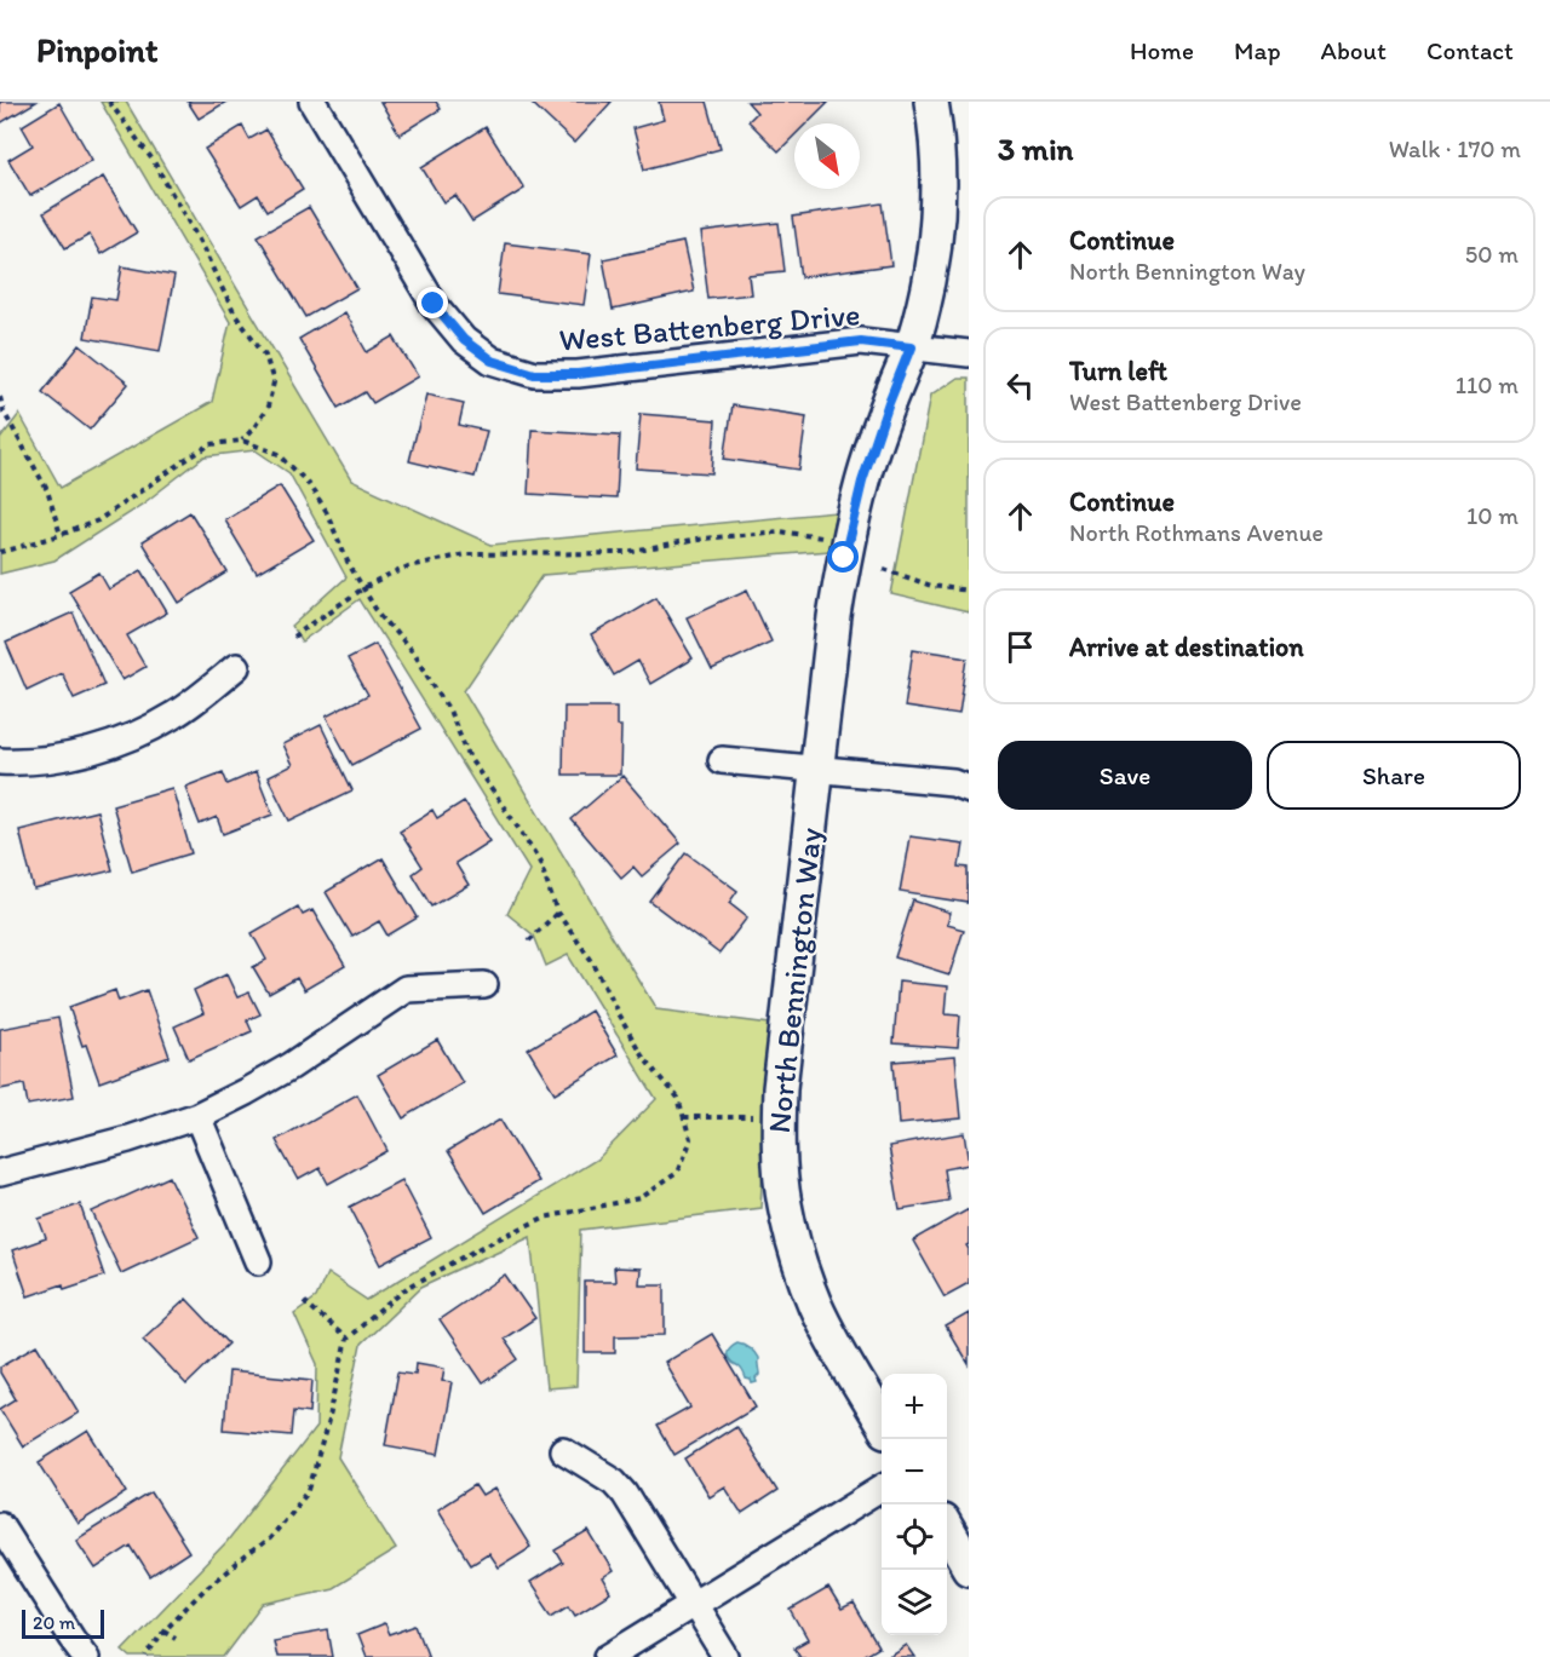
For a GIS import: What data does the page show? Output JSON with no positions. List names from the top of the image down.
{
  "streets": {
    "street": ["West Battenberg Drive", "North Bennington Way"]
  },
  "crossings": [
    ["West Battenberg Drive", "North Bennington Way"]
  ],
  "scale_bar": "20 m",
  "north": "bottom right",
  "page": {
    "header": "Pinpoint",
    "nav": [
      "Home",
      "Map",
      "About",
      "Contact"
    ],
    "heading": ["3 min", "Walk · 170 m"],
    "list": [
      ["Continue", "North Bennington Way", "50 m"],
      ["Turn left", "West Battenberg Drive", "110 m"],
      ["Continue", "North Rothmans Avenue", "10 m"],
      "Arrive at destination"
    ],
    "buttons": ["Save", "Share"],
    "map_buttons": ["+", "−"],
    "scale": "20 m"
  }
}
